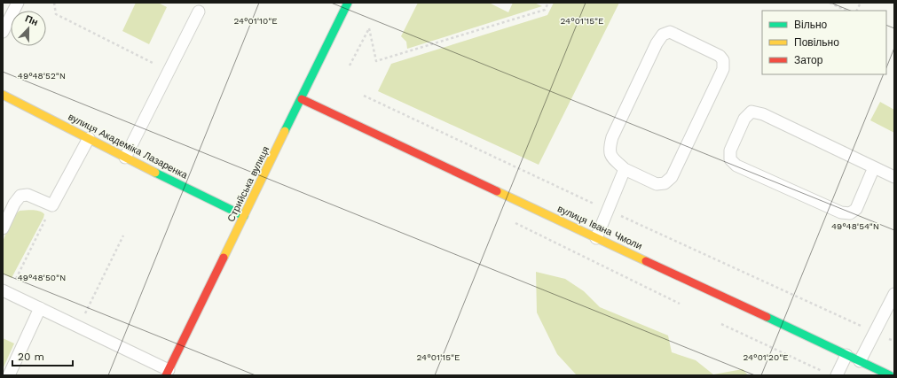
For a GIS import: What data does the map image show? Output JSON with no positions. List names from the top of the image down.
{
  "streets": {
    "street": ["вулиця Академіка Лазаренка", "Стрийська вулиця", "вулиця Івана Чмоли"]
  },
  "crossings": [
    ["вулиця Академіка Лазаренка", "Стрийська вулиця"],
    ["Стрийська вулиця", "вулиця Івана Чмоли"]
  ],
  "legend": ["Вільно", "Повільно", "Затор"],
  "scale_bar": "20 m",
  "north": "top",
  "coordinates": [
    "24°01'10\"E",
    "24°01'15\"E",
    "49°48'52\"N",
    "49°48'54\"N",
    "49°48'50\"N",
    "24°01'20\"E"
  ]
}
